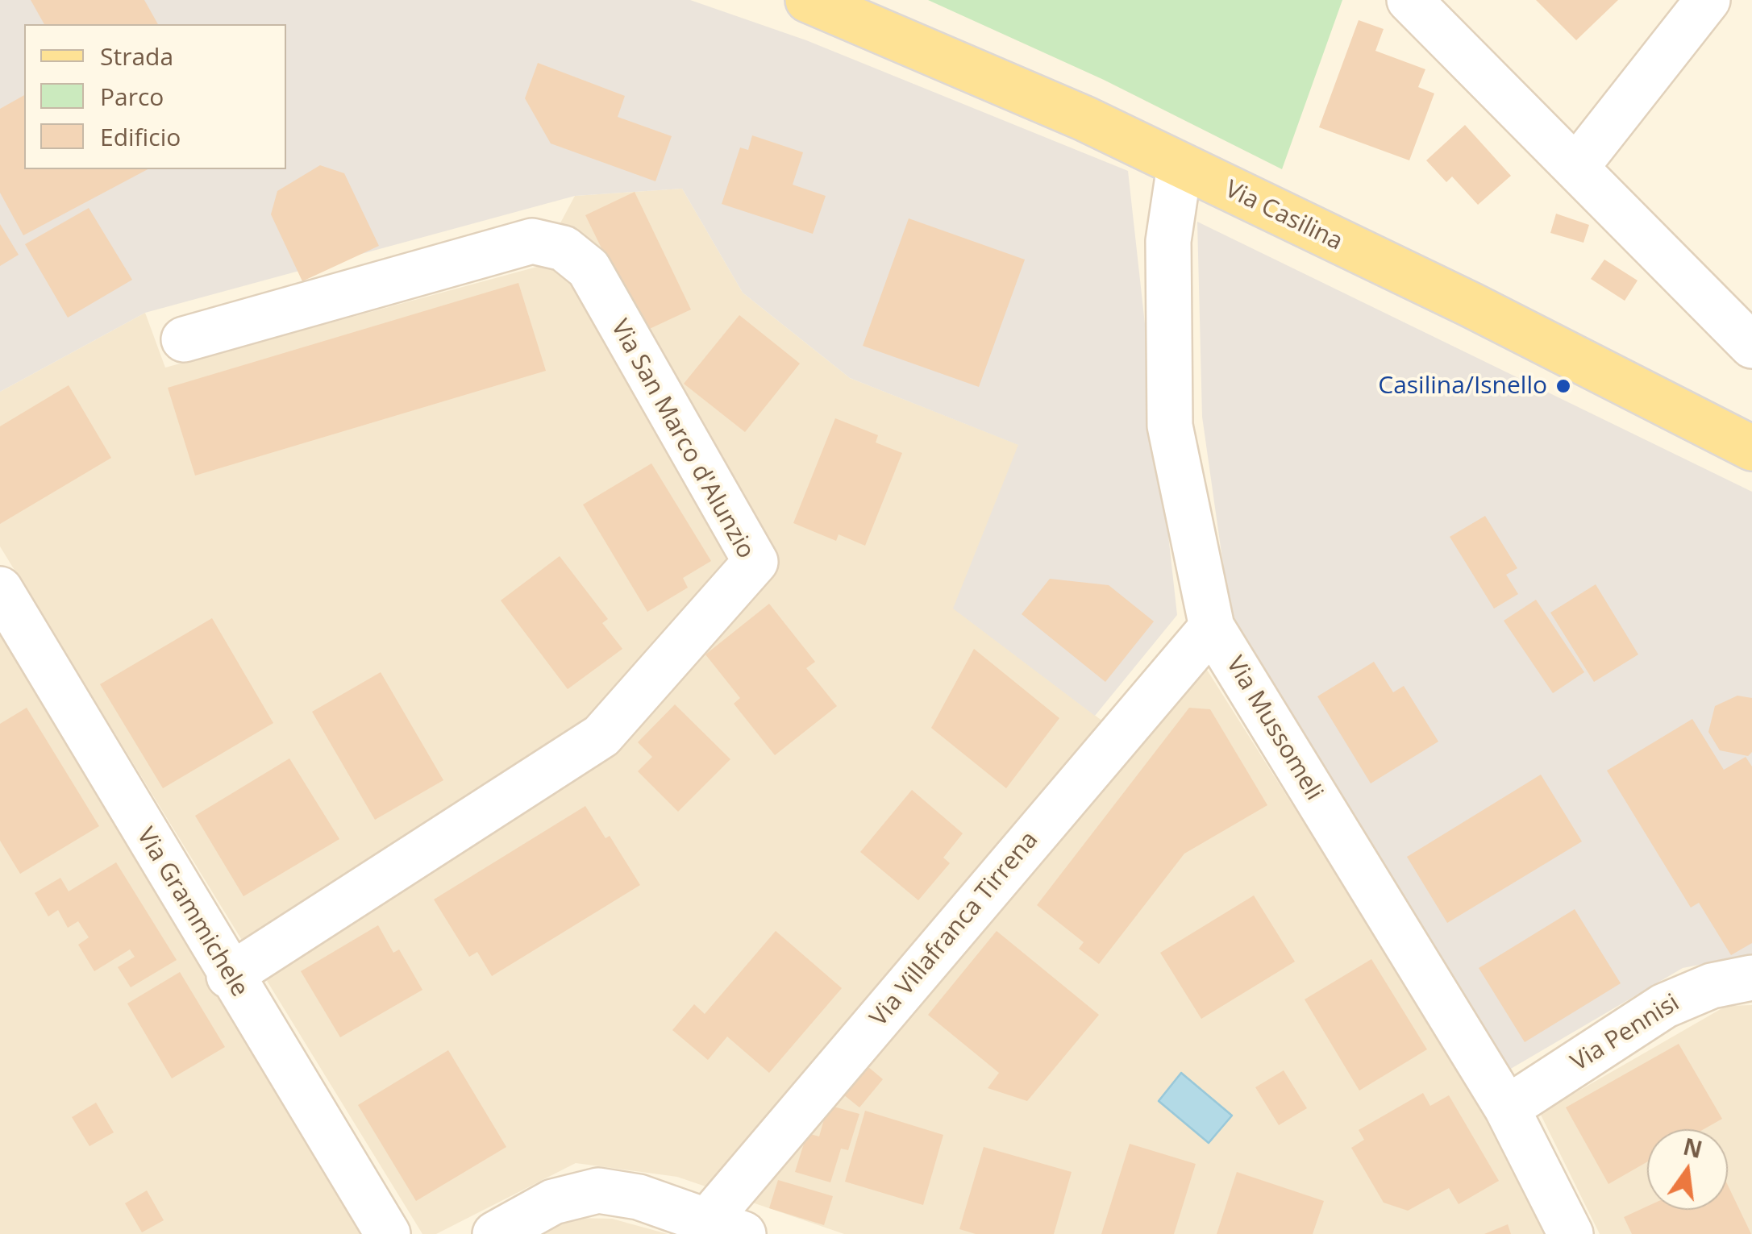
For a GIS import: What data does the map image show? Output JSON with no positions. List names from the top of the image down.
{
  "streets": {
    "main road": ["Via Casilina"],
    "street": [
      "Via San Marco d'Alunzio",
      "Via Mussomeli",
      "Via Grammichele",
      "Via Villafranca Tirrena",
      "Via Pennisi"
    ]
  },
  "crossings": [
    ["Via Casilina", "Via Mussomeli"],
    ["Via San Marco d'Alunzio", "Via Grammichele"],
    ["Via Mussomeli", "Via Villafranca Tirrena"],
    ["Via Mussomeli", "Via Pennisi"]
  ],
  "places": ["Casilina/Isnello"],
  "legend": ["Strada", "Parco", "Edificio"],
  "north": "top"
}
